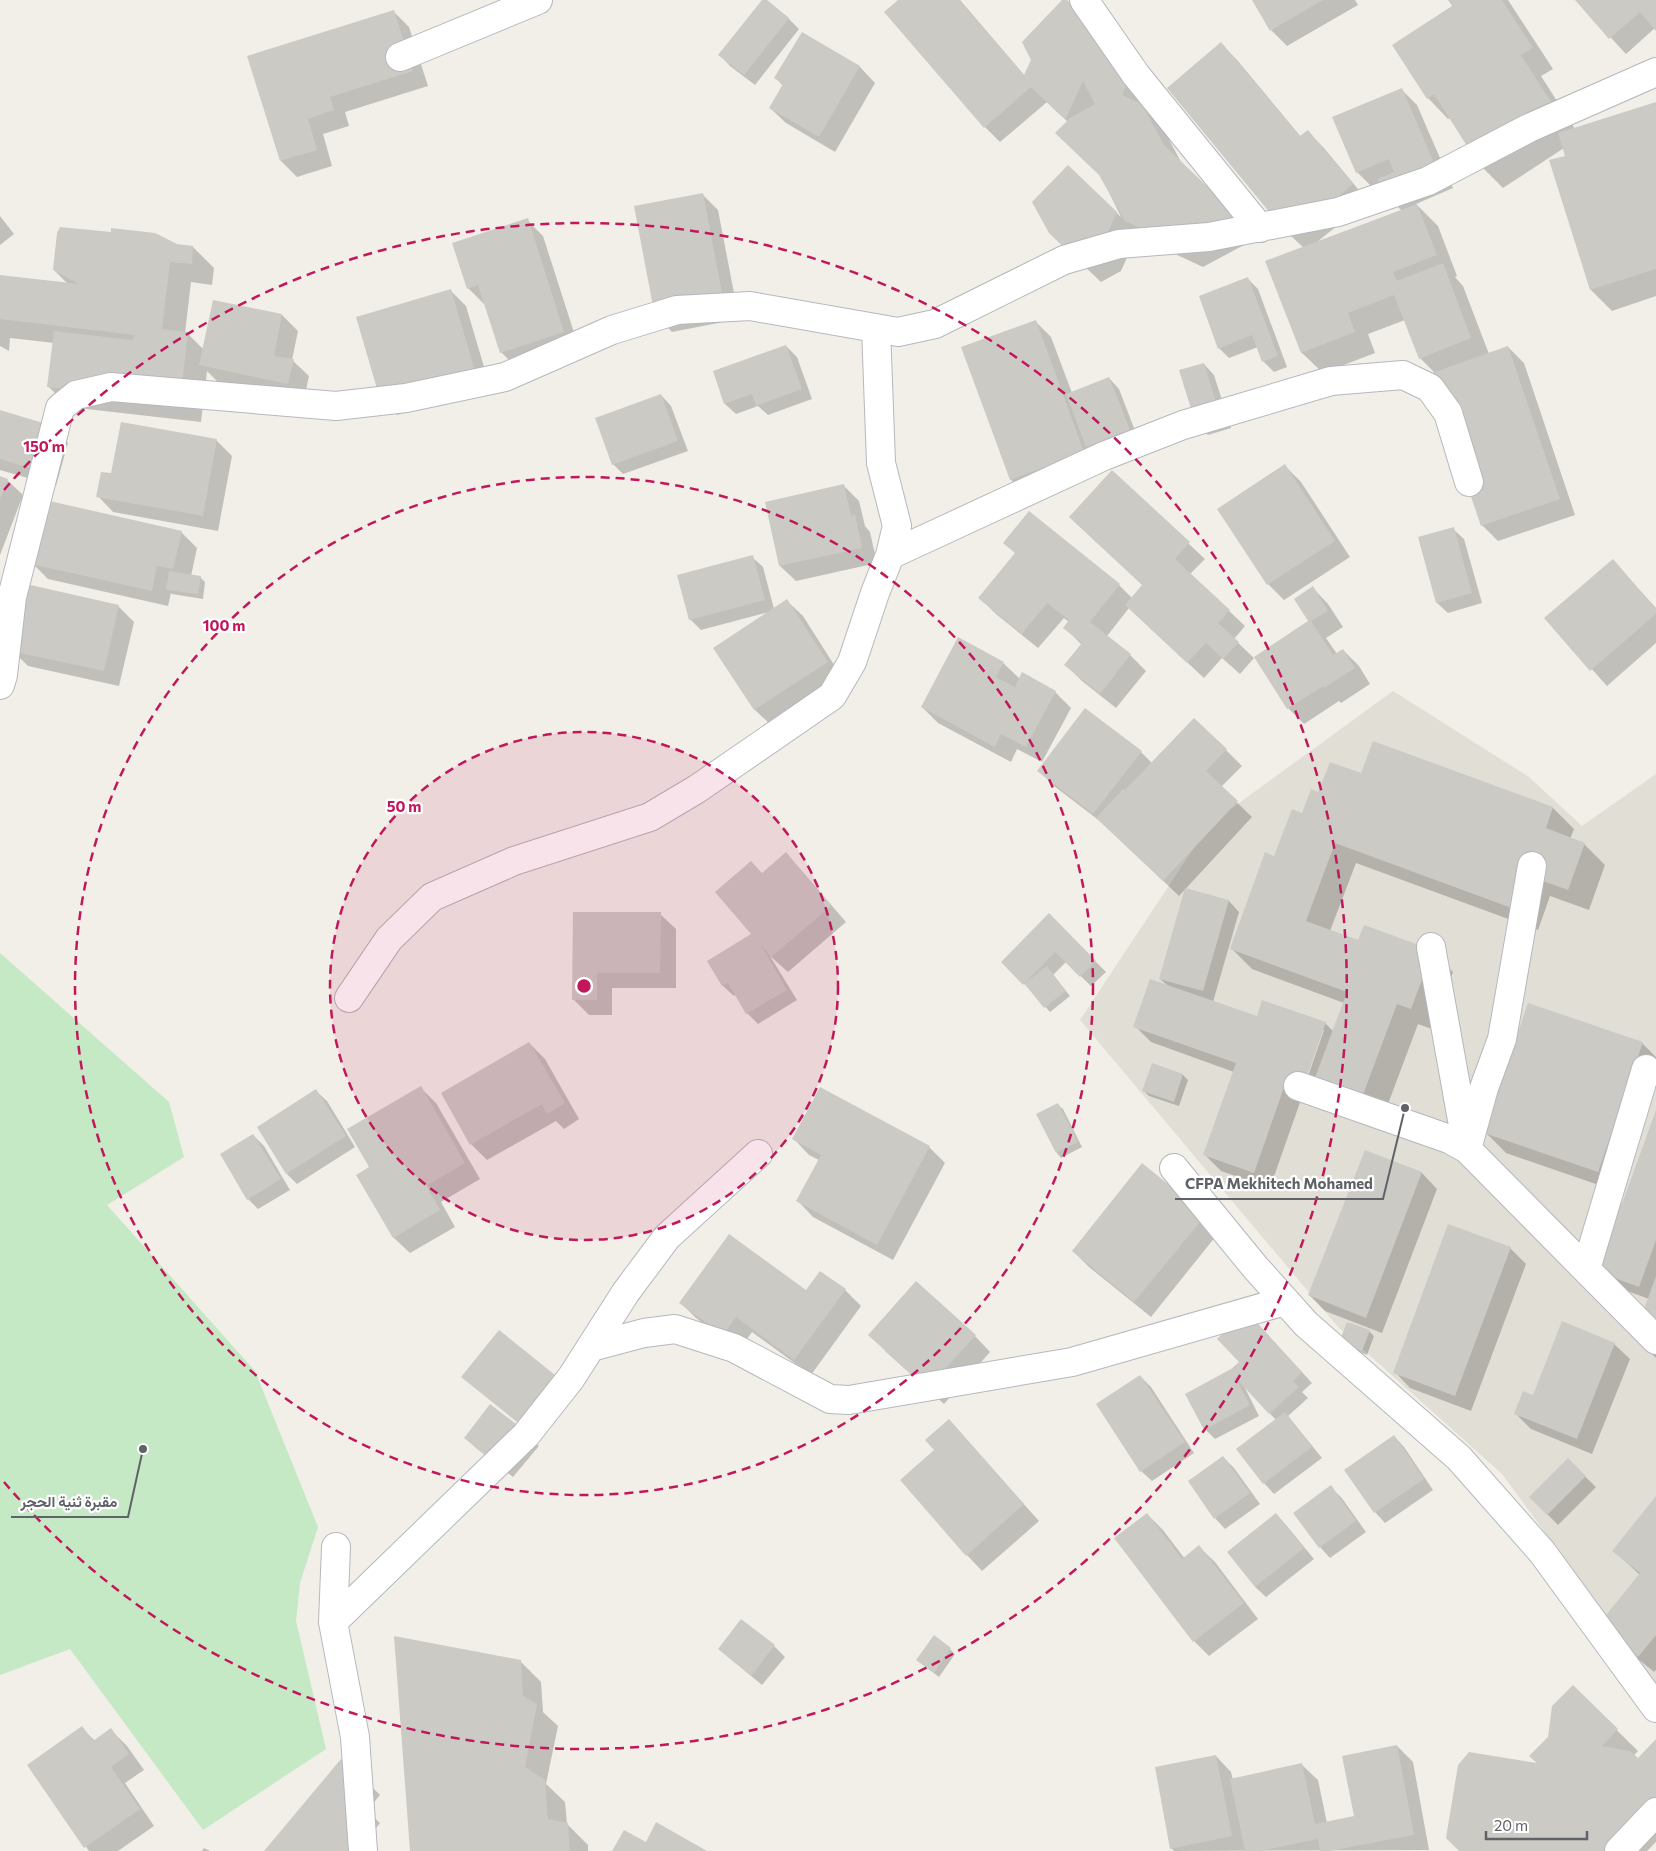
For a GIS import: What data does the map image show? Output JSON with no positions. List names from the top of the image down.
{
  "places": ["CFPA Mekhitech Mohamed", "مقبرة ثنية الحجر"],
  "scale_bar": "20 m",
  "rings": ["150 m", "100 m", "50 m"]
}
